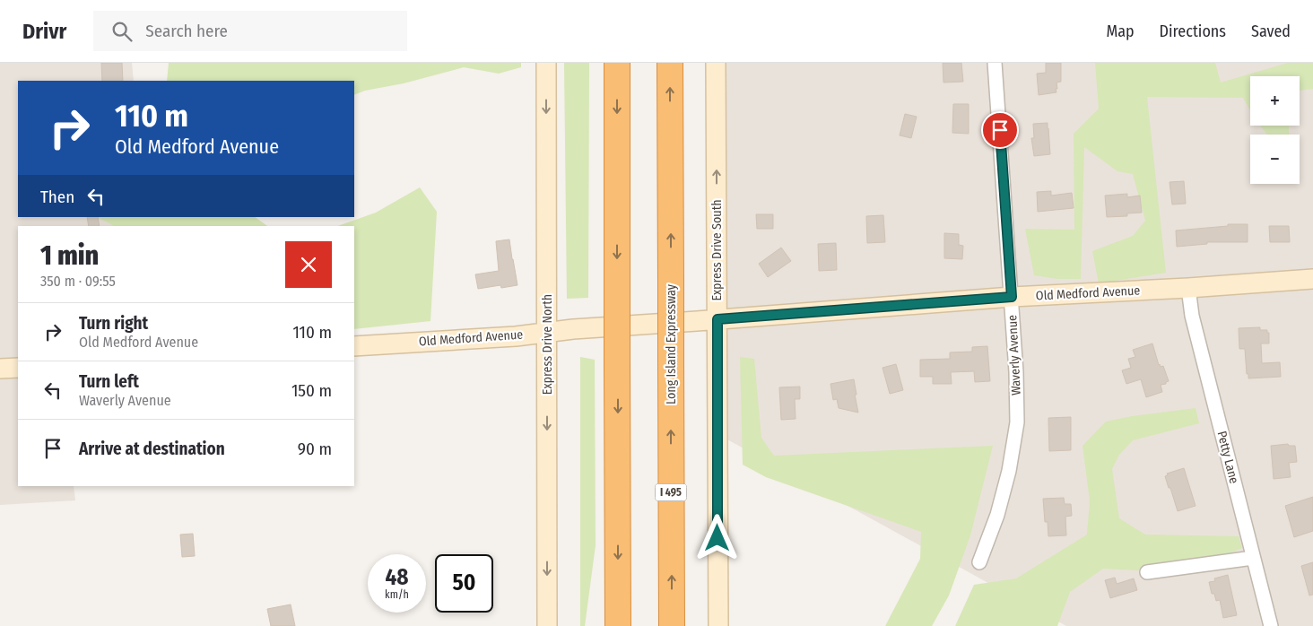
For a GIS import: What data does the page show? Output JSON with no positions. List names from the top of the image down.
{
  "streets": {
    "highway": ["Long Island Expressway", "I 495"],
    "main road": ["Express Drive South", "Old Medford Avenue", "Express Drive North"],
    "street": ["Waverly Avenue", "Petty Lane"]
  },
  "crossings": [
    ["Express Drive South", "Old Medford Avenue"],
    ["Old Medford Avenue", "Express Drive North"],
    ["Old Medford Avenue", "Waverly Avenue"],
    ["Old Medford Avenue", "Petty Lane"]
  ],
  "one_way": ["Express Drive South", "Express Drive North"],
  "page": {
    "header": "Drivr",
    "search": "Search here",
    "nav": ["Map", "Directions", "Saved"],
    "map_buttons": ["+", "−"],
    "turn": ["110 m", "Old Medford Avenue"],
    "then": "Then",
    "heading": ["1 min", "350 m · 09:55"],
    "list": [
      {
        "name": "Turn right",
        "note": "Old Medford Avenue",
        "value": "110 m"
      },
      {
        "name": "Turn left",
        "note": "Waverly Avenue",
        "value": "150 m"
      },
      {
        "name": "Arrive at destination",
        "value": "90 m"
      }
    ],
    "speed": "48 km/h",
    "limit": "50"
  }
}
